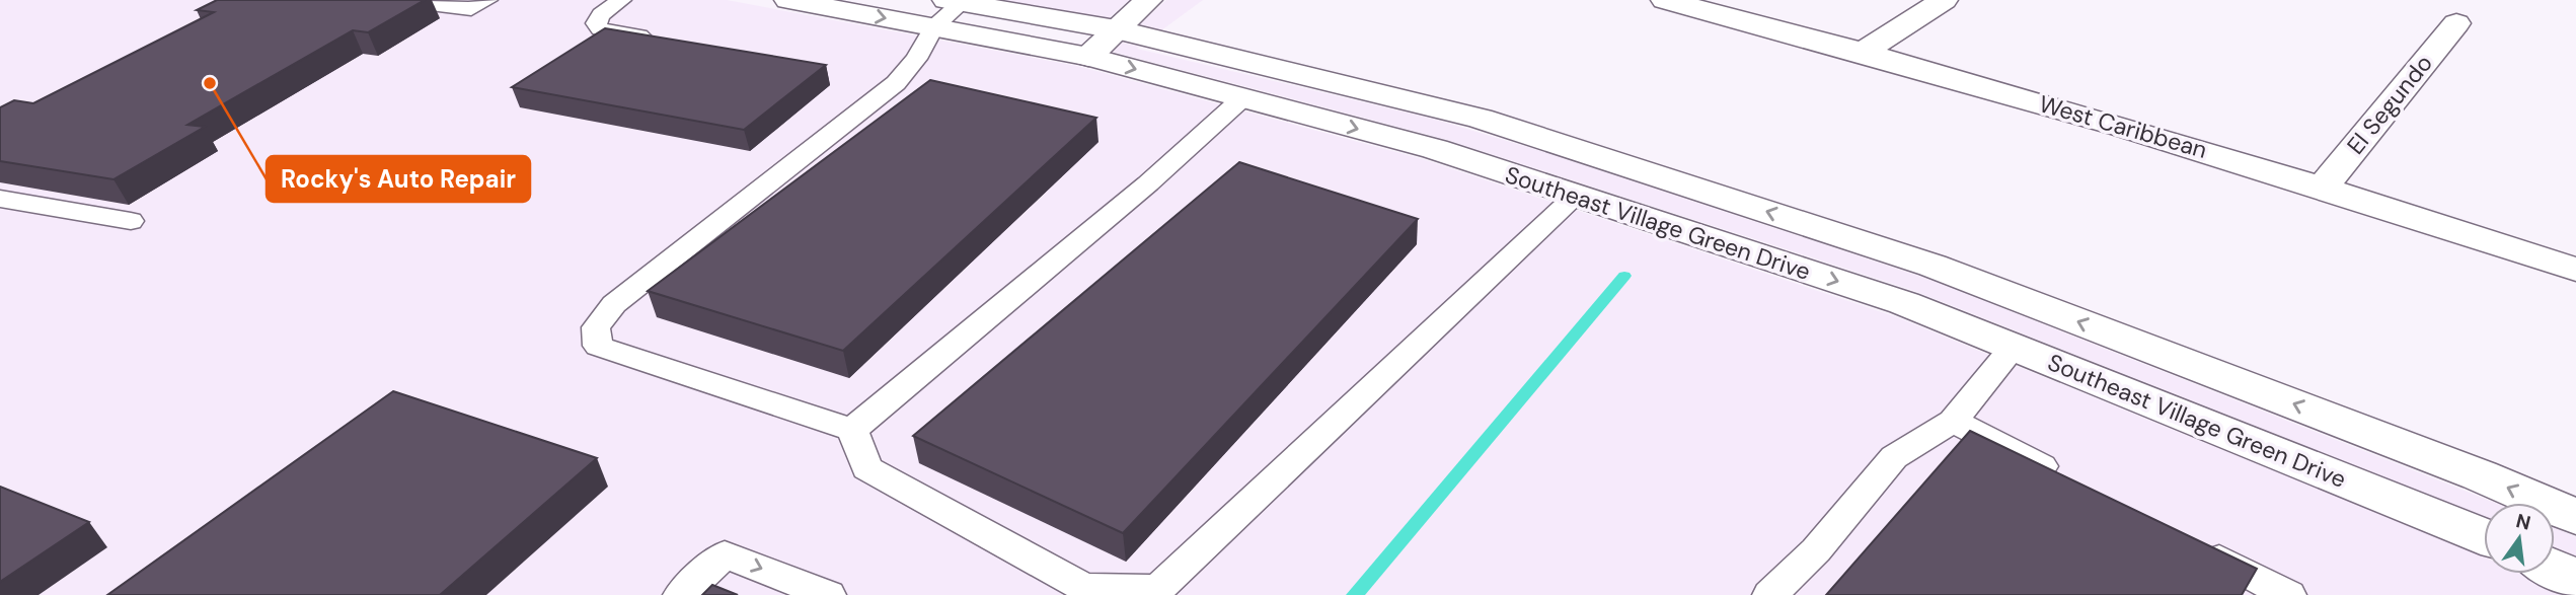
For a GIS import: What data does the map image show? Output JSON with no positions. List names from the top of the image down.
{
  "streets": {
    "street": ["El Segundo", "West Caribbean", "Southeast Village Green Drive"]
  },
  "crossings": [
    ["El Segundo", "West Caribbean"]
  ],
  "places": ["Rocky's Auto Repair"],
  "north": "top"
}
